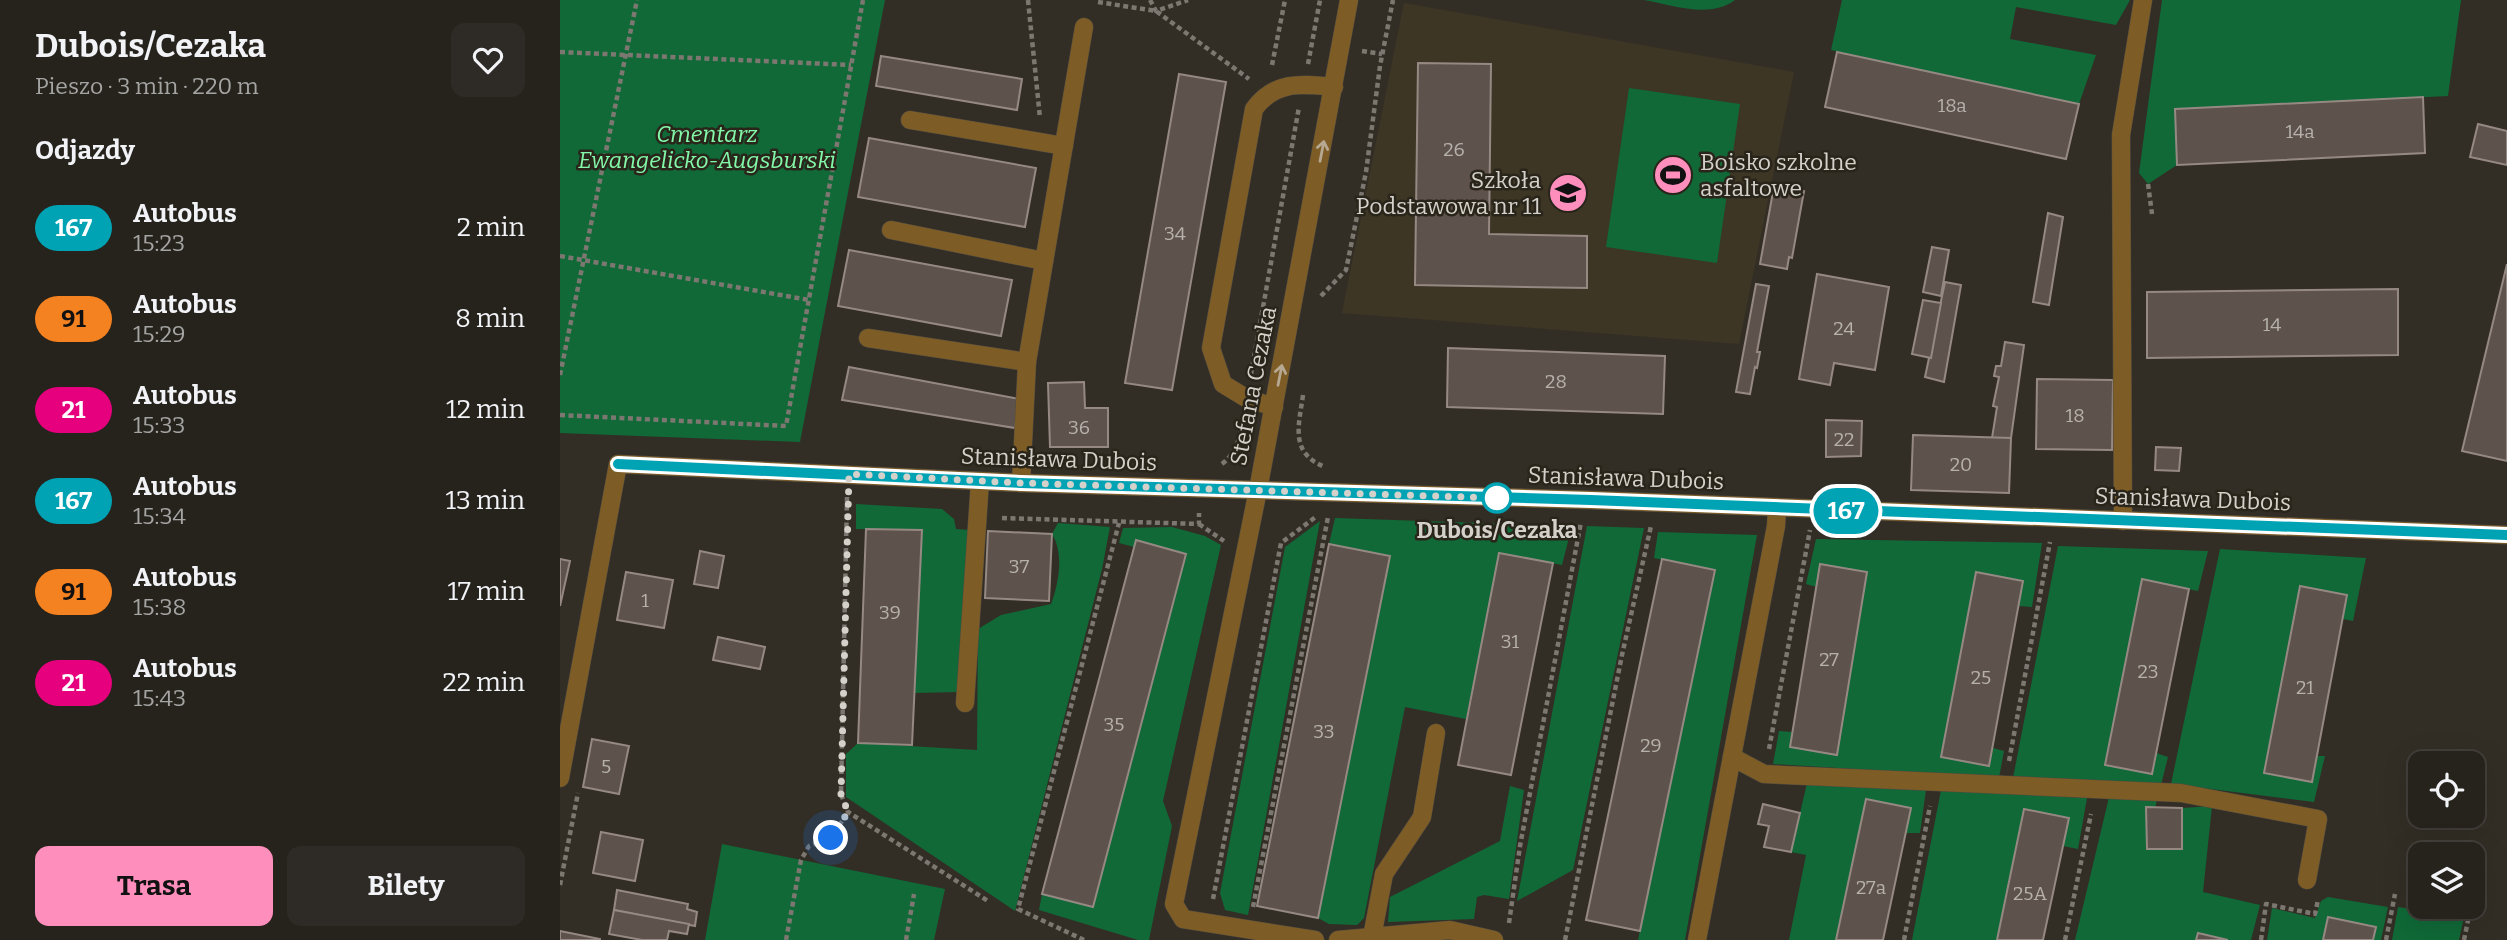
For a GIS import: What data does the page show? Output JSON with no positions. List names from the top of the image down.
{
  "streets": {
    "street": ["Stefana Cezaka", "Stanisława Dubois"]
  },
  "crossings": [
    ["Stefana Cezaka", "Stanisława Dubois"]
  ],
  "parks": ["Cmentarz Ewangelicko-Augsburski"],
  "places": {
    "sports": ["Boisko szkolne asfaltowe"],
    "school or university": ["Szkoła Podstawowa nr 11"],
    "other": ["Dubois/Cezaka"]
  },
  "lines": ["bus line 167"],
  "house_numbers": [
    "18a",
    "14a",
    "26",
    "34",
    "14",
    "24",
    "28",
    "18",
    "36",
    "22",
    "20",
    "37",
    "1",
    "39",
    "31",
    "27",
    "23",
    "25",
    "21",
    "35",
    "33",
    "29",
    "5",
    "27a",
    "25A"
  ],
  "page": {
    "heading": [
      ["Dubois/Cezaka", "Pieszo · 3 min · 220 m"],
      "Odjazdy"
    ],
    "on_map": "167",
    "list": [
      {
        "mark": "167",
        "name": "Autobus",
        "note": "15:23",
        "value": "2 min"
      },
      {
        "mark": "91",
        "name": "Autobus",
        "note": "15:29",
        "value": "8 min"
      },
      {
        "mark": "21",
        "name": "Autobus",
        "note": "15:33",
        "value": "12 min"
      },
      {
        "mark": "167",
        "name": "Autobus",
        "note": "15:34",
        "value": "13 min"
      },
      {
        "mark": "91",
        "name": "Autobus",
        "note": "15:38",
        "value": "17 min"
      },
      {
        "mark": "21",
        "name": "Autobus",
        "note": "15:43",
        "value": "22 min"
      }
    ],
    "buttons": ["Trasa", "Bilety"]
  }
}
